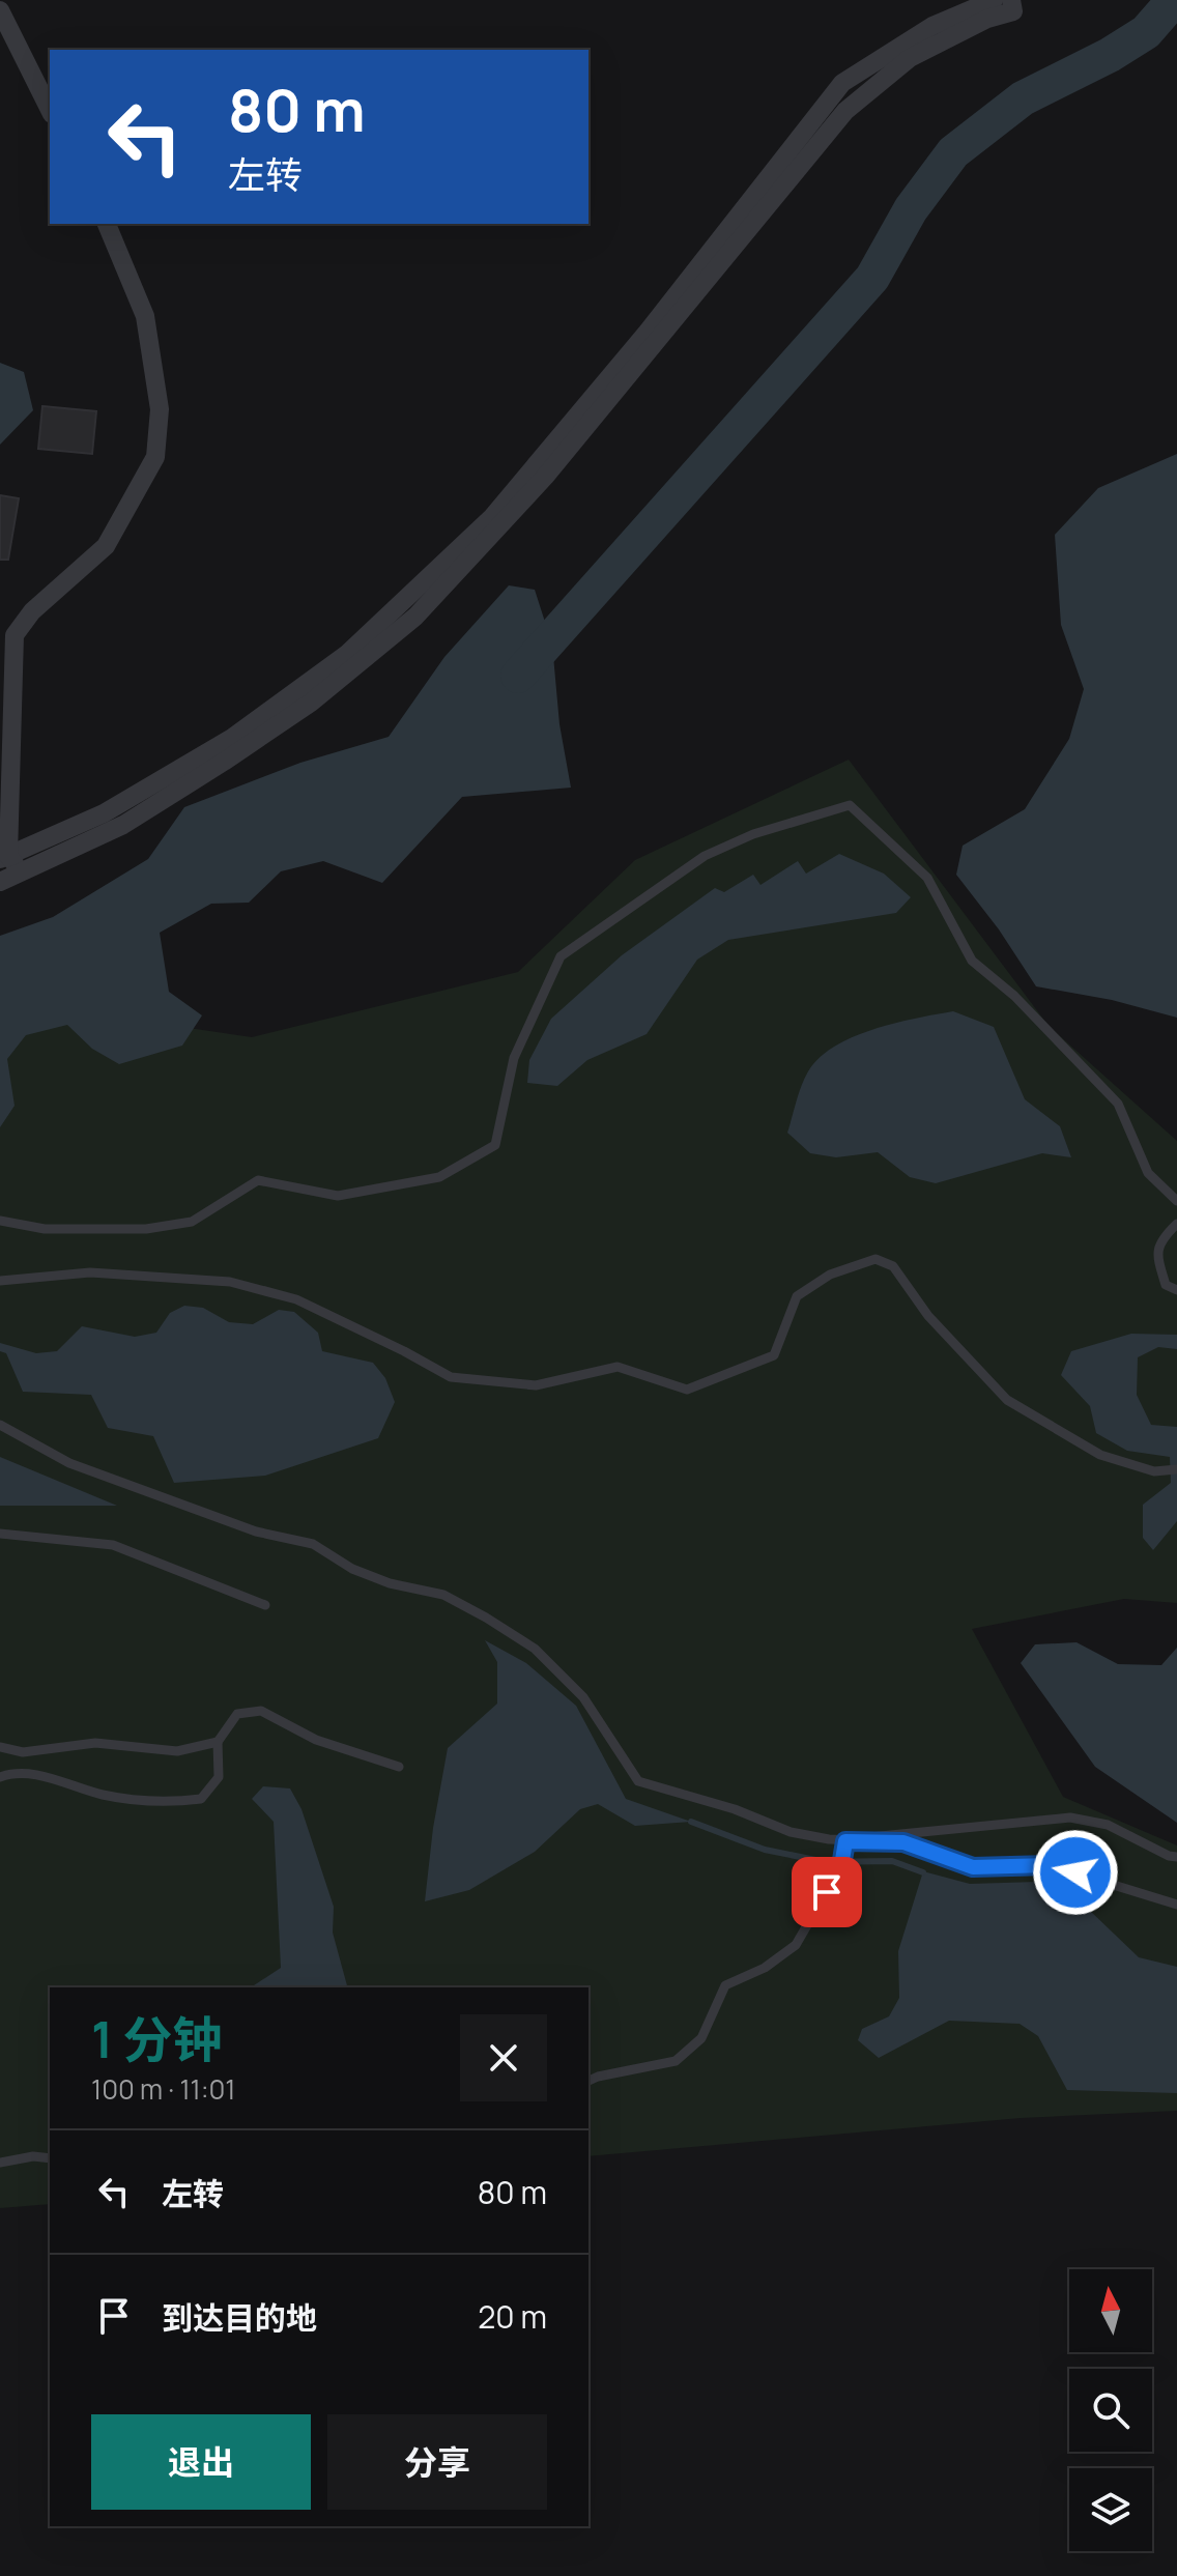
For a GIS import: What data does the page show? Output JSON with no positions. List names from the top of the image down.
{
  "north": "top",
  "page": {
    "turn": ["80 m", "左转"],
    "heading": ["1 分钟", "100 m · 11:01"],
    "list": [
      {
        "name": "左转",
        "value": "80 m"
      },
      {
        "name": "到达目的地",
        "value": "20 m"
      }
    ],
    "buttons": ["退出", "分享"]
  }
}
